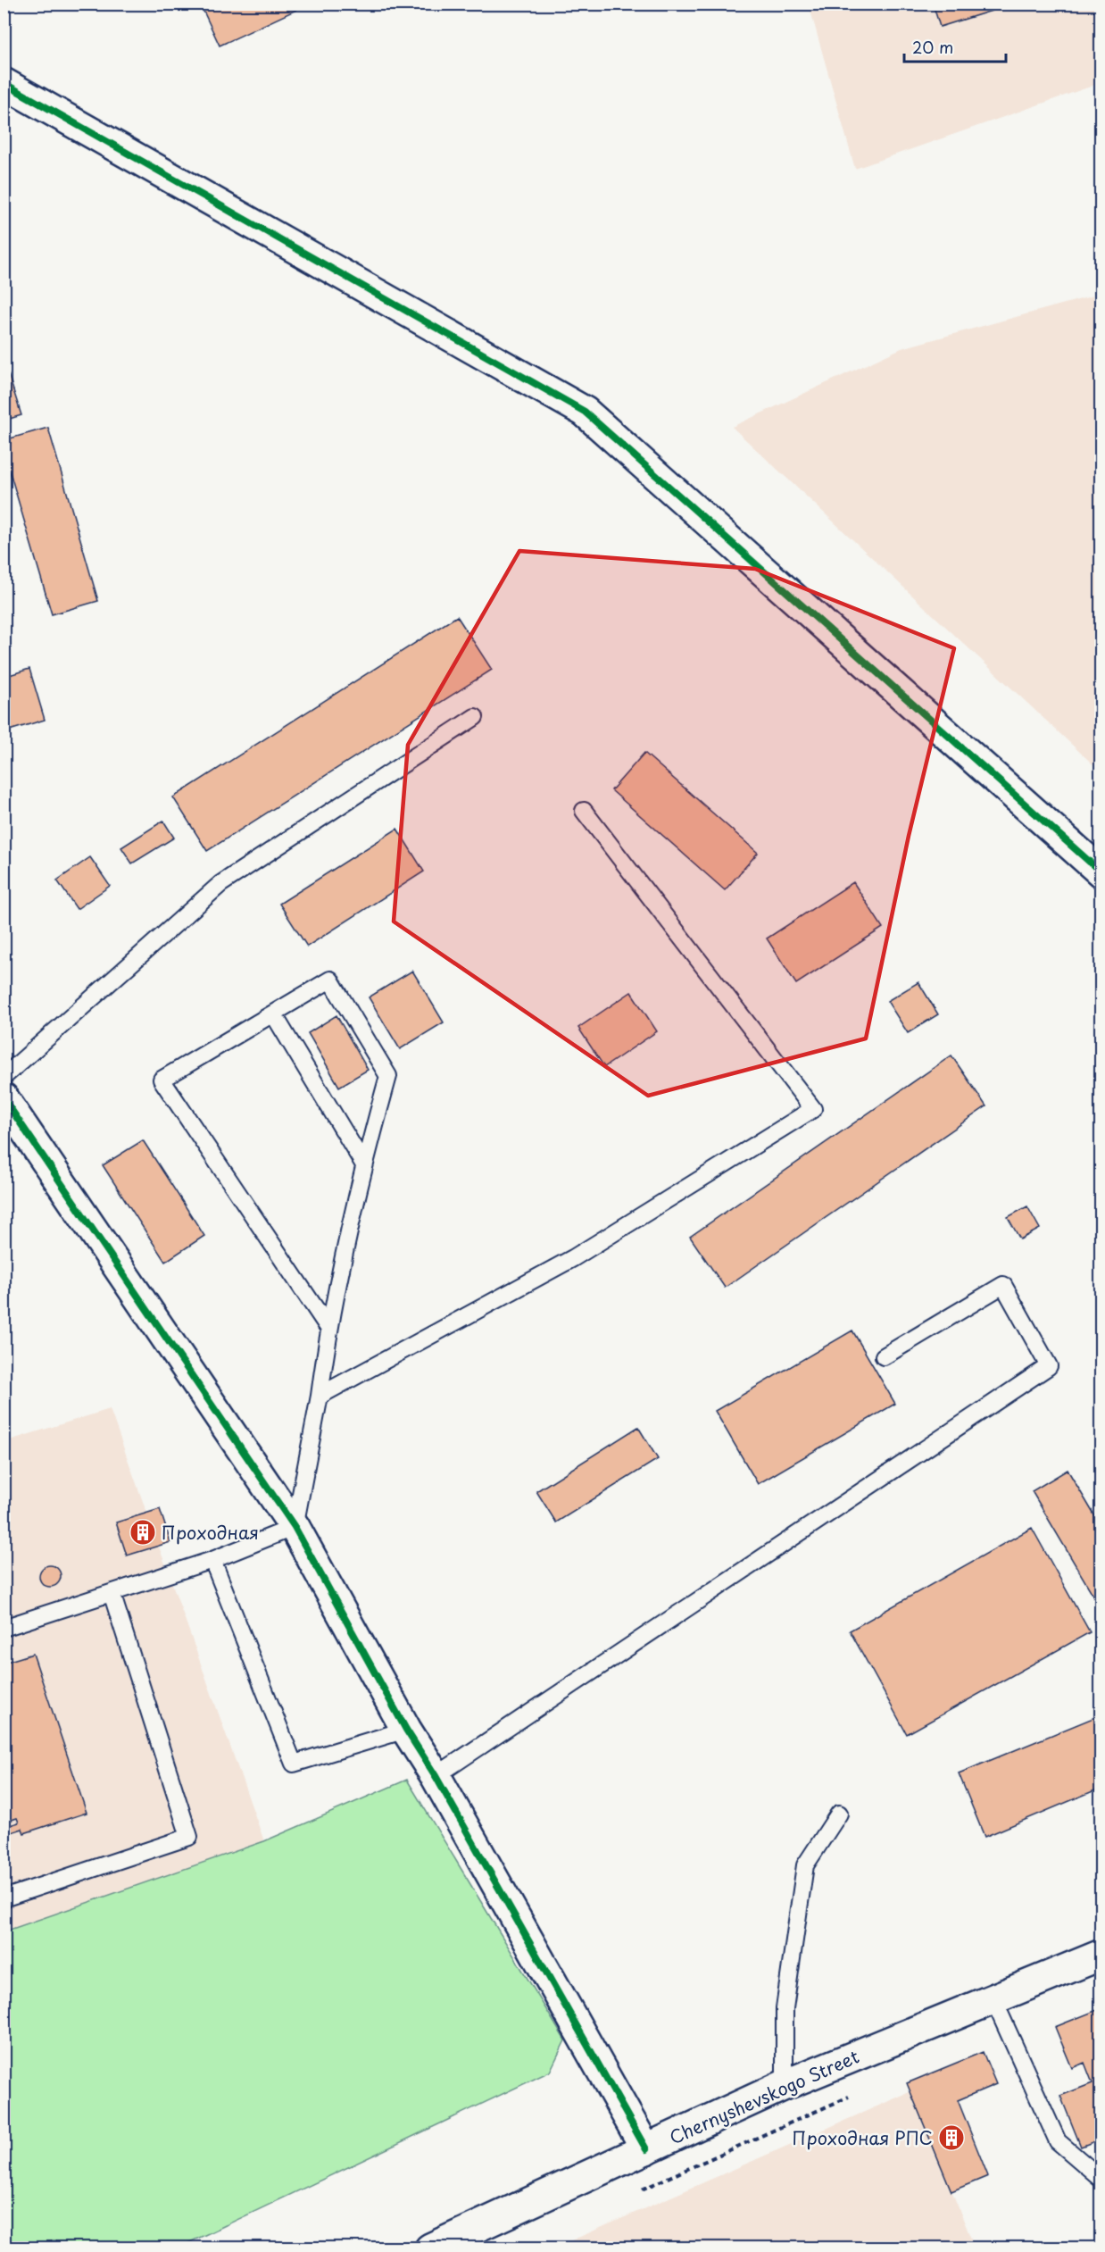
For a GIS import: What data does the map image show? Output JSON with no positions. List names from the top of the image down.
{
  "streets": {
    "street": ["Chernyshevskogo Street"]
  },
  "places": {
    "building": ["Проходная", "Проходная РПС"]
  },
  "scale_bar": "20 m"
}
